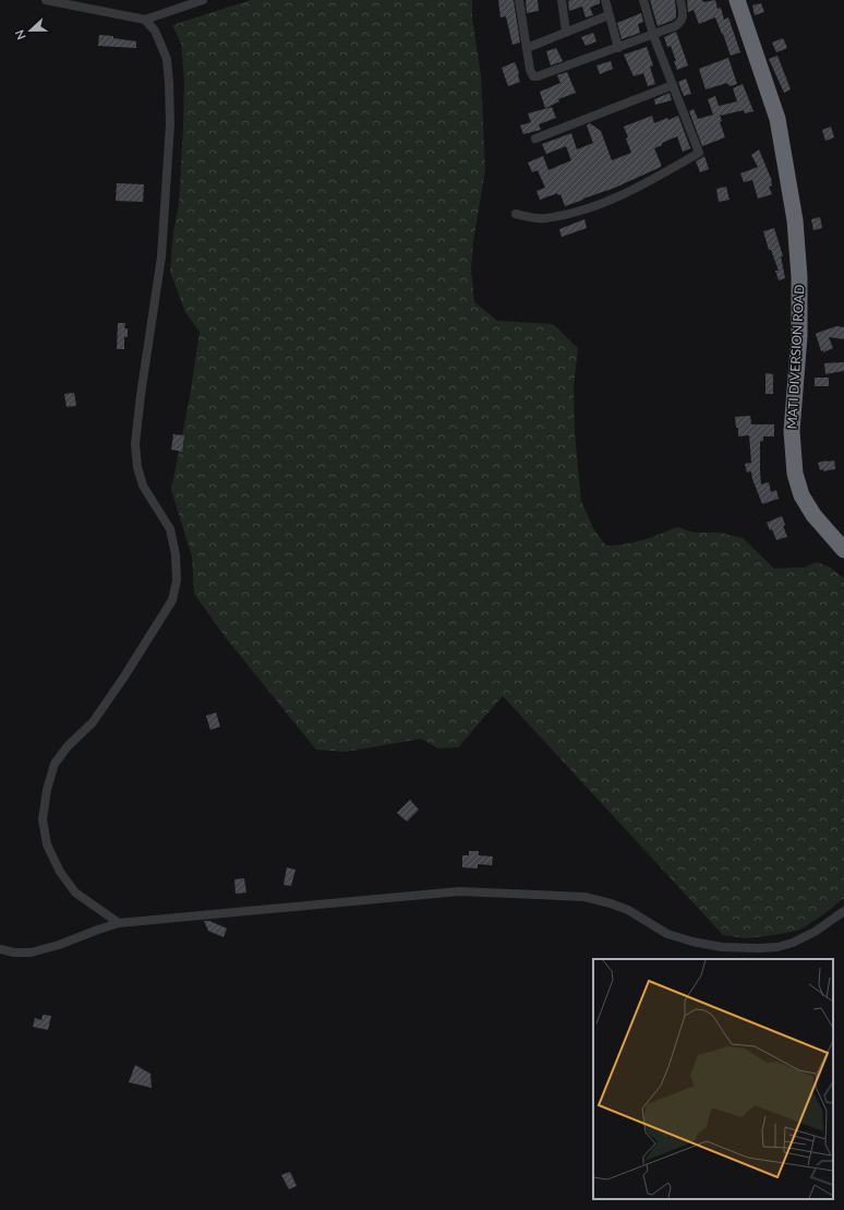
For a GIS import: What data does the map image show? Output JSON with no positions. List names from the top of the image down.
{
  "streets": {
    "highway": ["MATI DIVERSION ROAD"]
  },
  "north": "left"
}
